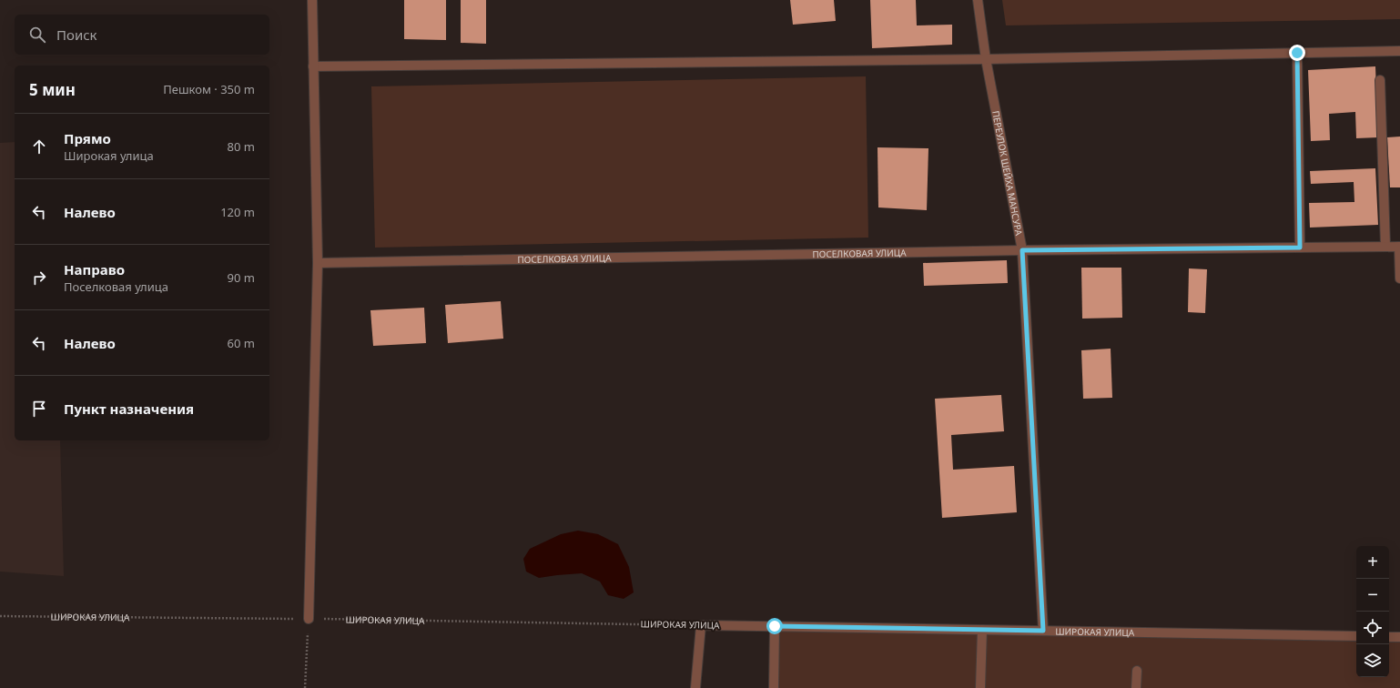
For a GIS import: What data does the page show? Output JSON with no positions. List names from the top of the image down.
{
  "streets": {
    "street": ["ПЕРЕУЛОК ШЕЙХА МАНСУРА", "ПОСЕЛКОВАЯ УЛИЦА", "ШИРОКАЯ УЛИЦА"]
  },
  "crossings": [
    ["ПЕРЕУЛОК ШЕЙХА МАНСУРА", "ПОСЕЛКОВАЯ УЛИЦА"],
    ["ПЕРЕУЛОК ШЕЙХА МАНСУРА", "ШИРОКАЯ УЛИЦА"]
  ],
  "page": {
    "search": "Поиск",
    "heading": ["5 мин", "Пешком · 350 m"],
    "list": [
      ["Прямо", "Широкая улица", "80 m"],
      ["Налево", "120 m"],
      ["Направо", "Поселковая улица", "90 m"],
      ["Налево", "60 m"],
      "Пункт назначения"
    ],
    "map_buttons": ["+", "−"]
  }
}
